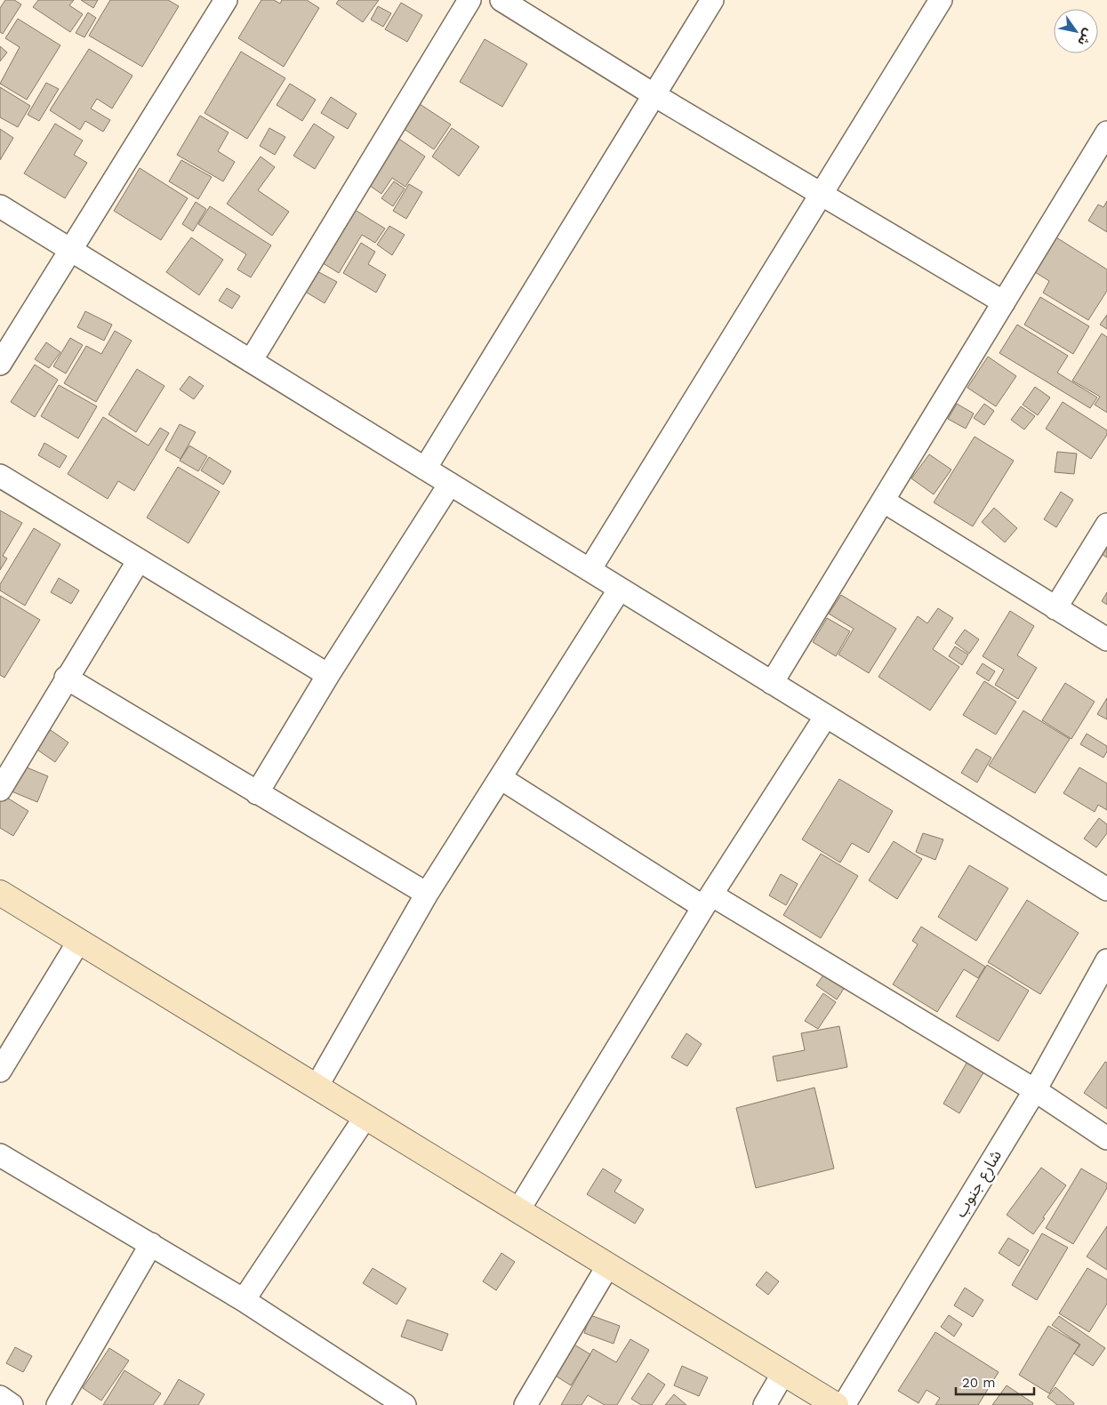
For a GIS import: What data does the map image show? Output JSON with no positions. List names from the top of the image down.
{
  "streets": {
    "street": ["شارع جنوب"]
  },
  "scale_bar": "20 m",
  "north": "bottom right"
}
